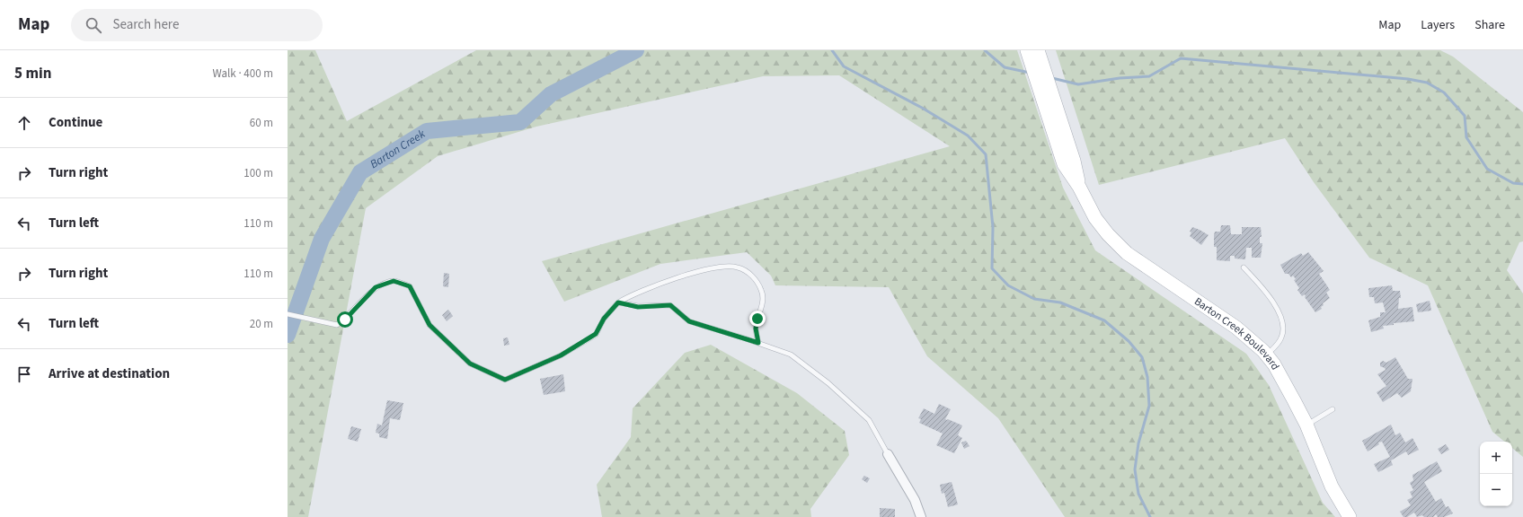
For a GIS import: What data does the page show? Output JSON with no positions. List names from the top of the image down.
{
  "streets": {
    "street": ["Barton Creek Boulevard"]
  },
  "water": ["Barton Creek"],
  "page": {
    "header": "Map",
    "search": "Search here",
    "nav": ["Map", "Layers", "Share"],
    "heading": ["5 min", "Walk · 400 m"],
    "list": [
      ["Continue", "60 m"],
      ["Turn right", "100 m"],
      ["Turn left", "110 m"],
      ["Turn right", "110 m"],
      ["Turn left", "20 m"],
      "Arrive at destination"
    ],
    "map_buttons": ["+", "−"]
  }
}
